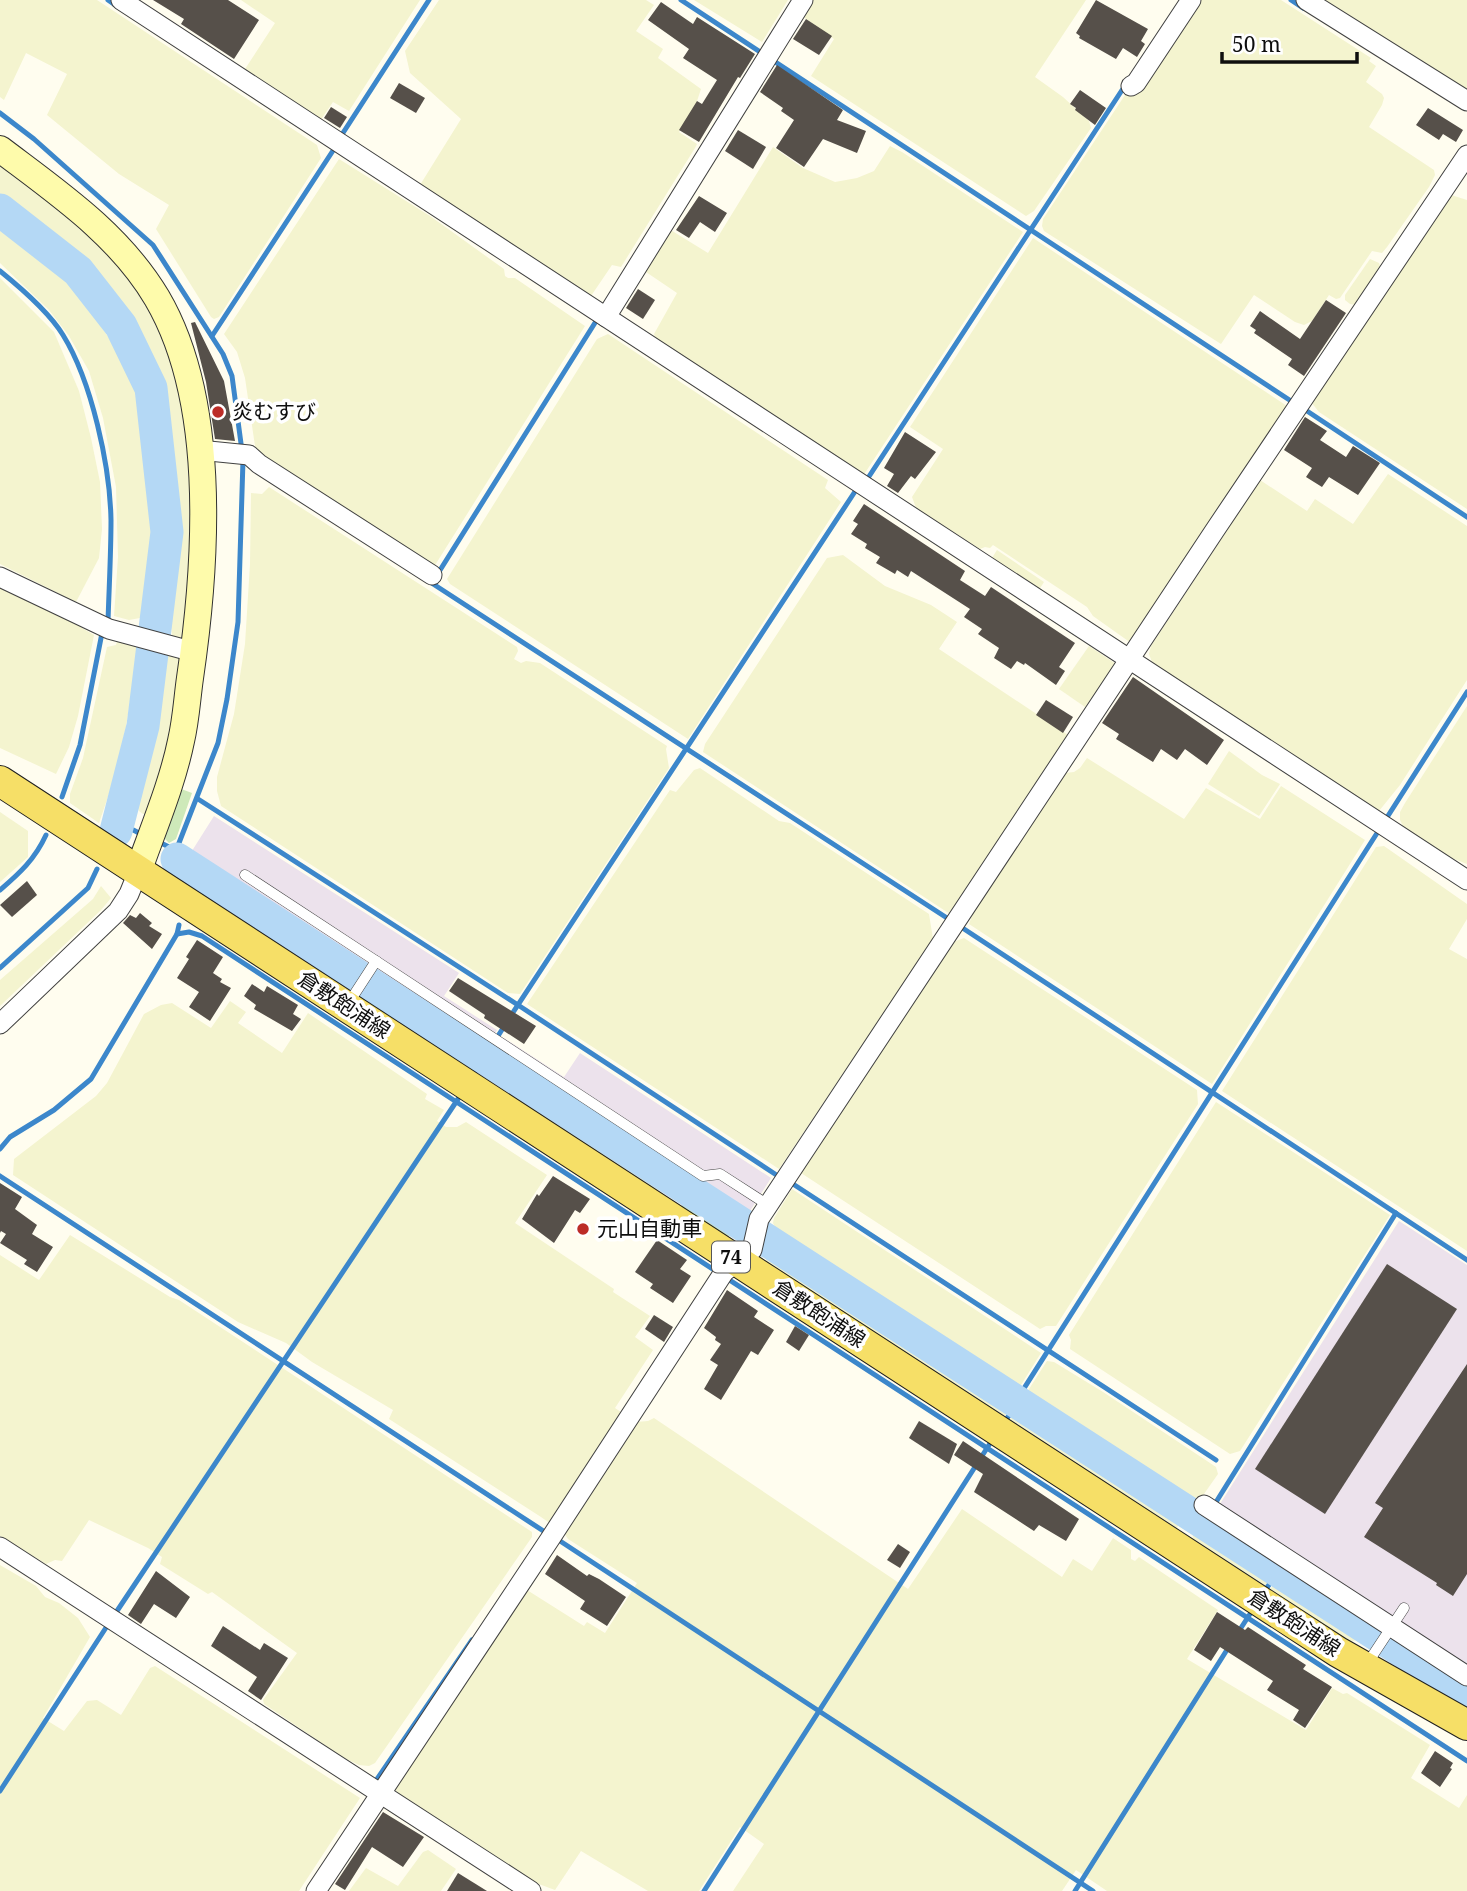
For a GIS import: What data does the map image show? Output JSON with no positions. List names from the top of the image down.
{
  "streets": {
    "main road": ["倉敷飽浦線", "74"]
  },
  "places": ["炎むすび", "元山自動車"],
  "scale_bar": "50 m"
}
